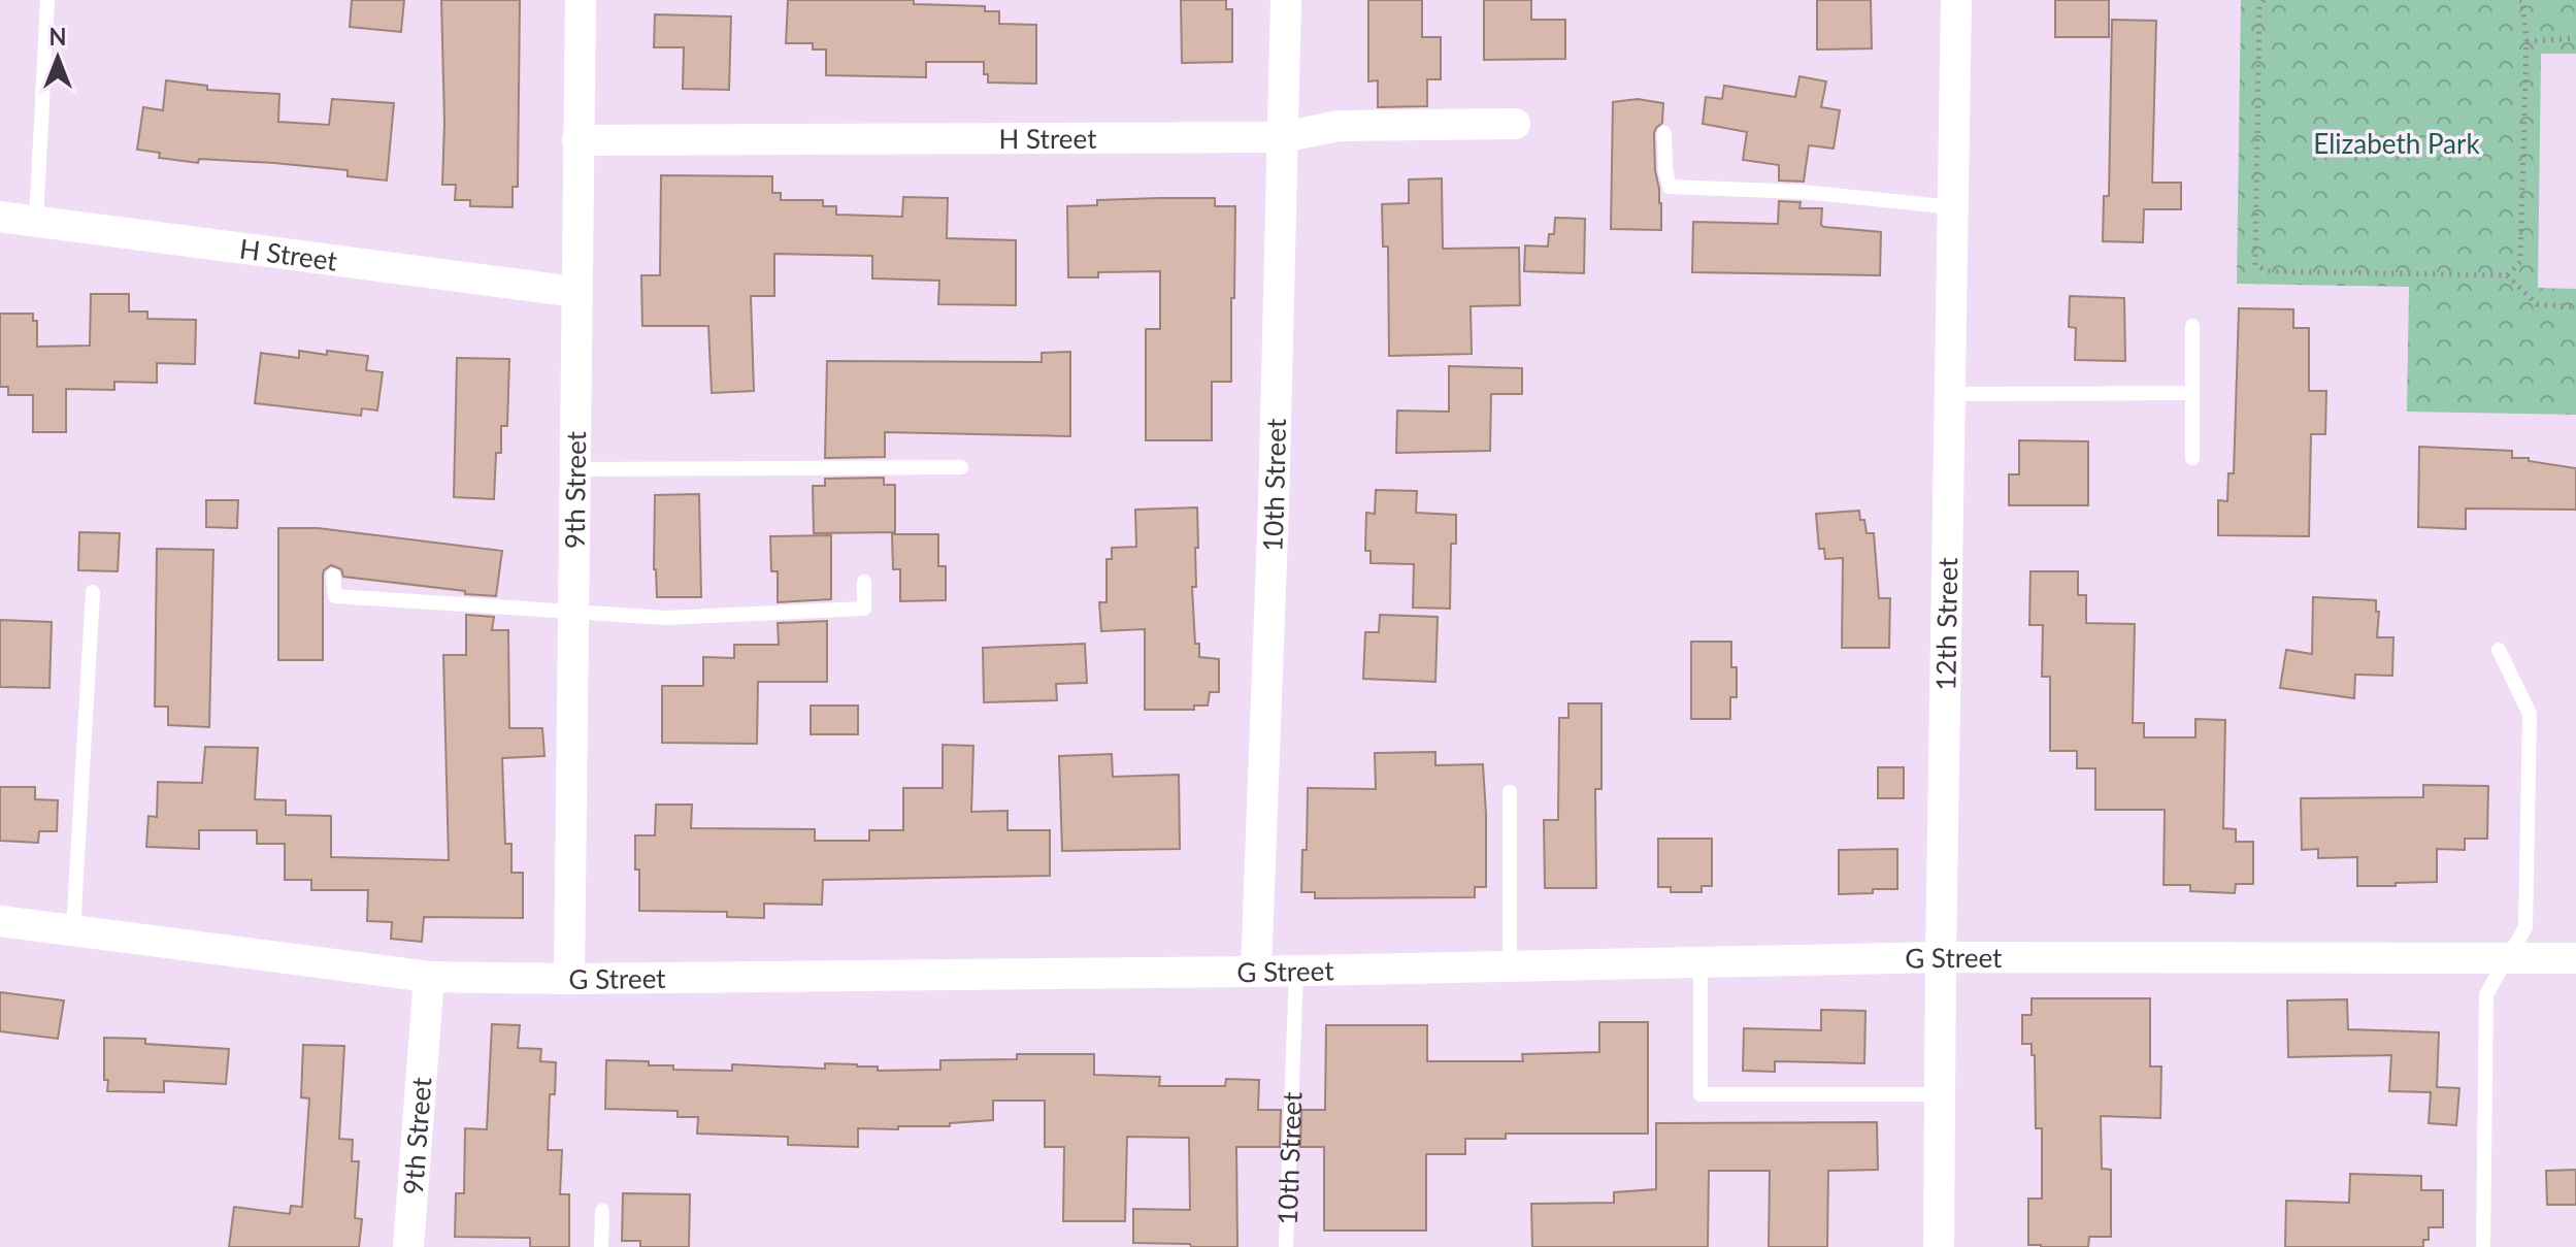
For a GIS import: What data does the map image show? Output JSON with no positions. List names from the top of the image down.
{
  "streets": {
    "street": [
      "H Street",
      "10th Street",
      "9th Street",
      "12th Street",
      "G Street"
    ]
  },
  "crossings": [
    ["H Street", "10th Street"],
    ["H Street", "9th Street"],
    ["10th Street", "G Street"],
    ["9th Street", "G Street"],
    ["12th Street", "G Street"]
  ],
  "parks": ["Elizabeth Park"],
  "north": "top"
}
